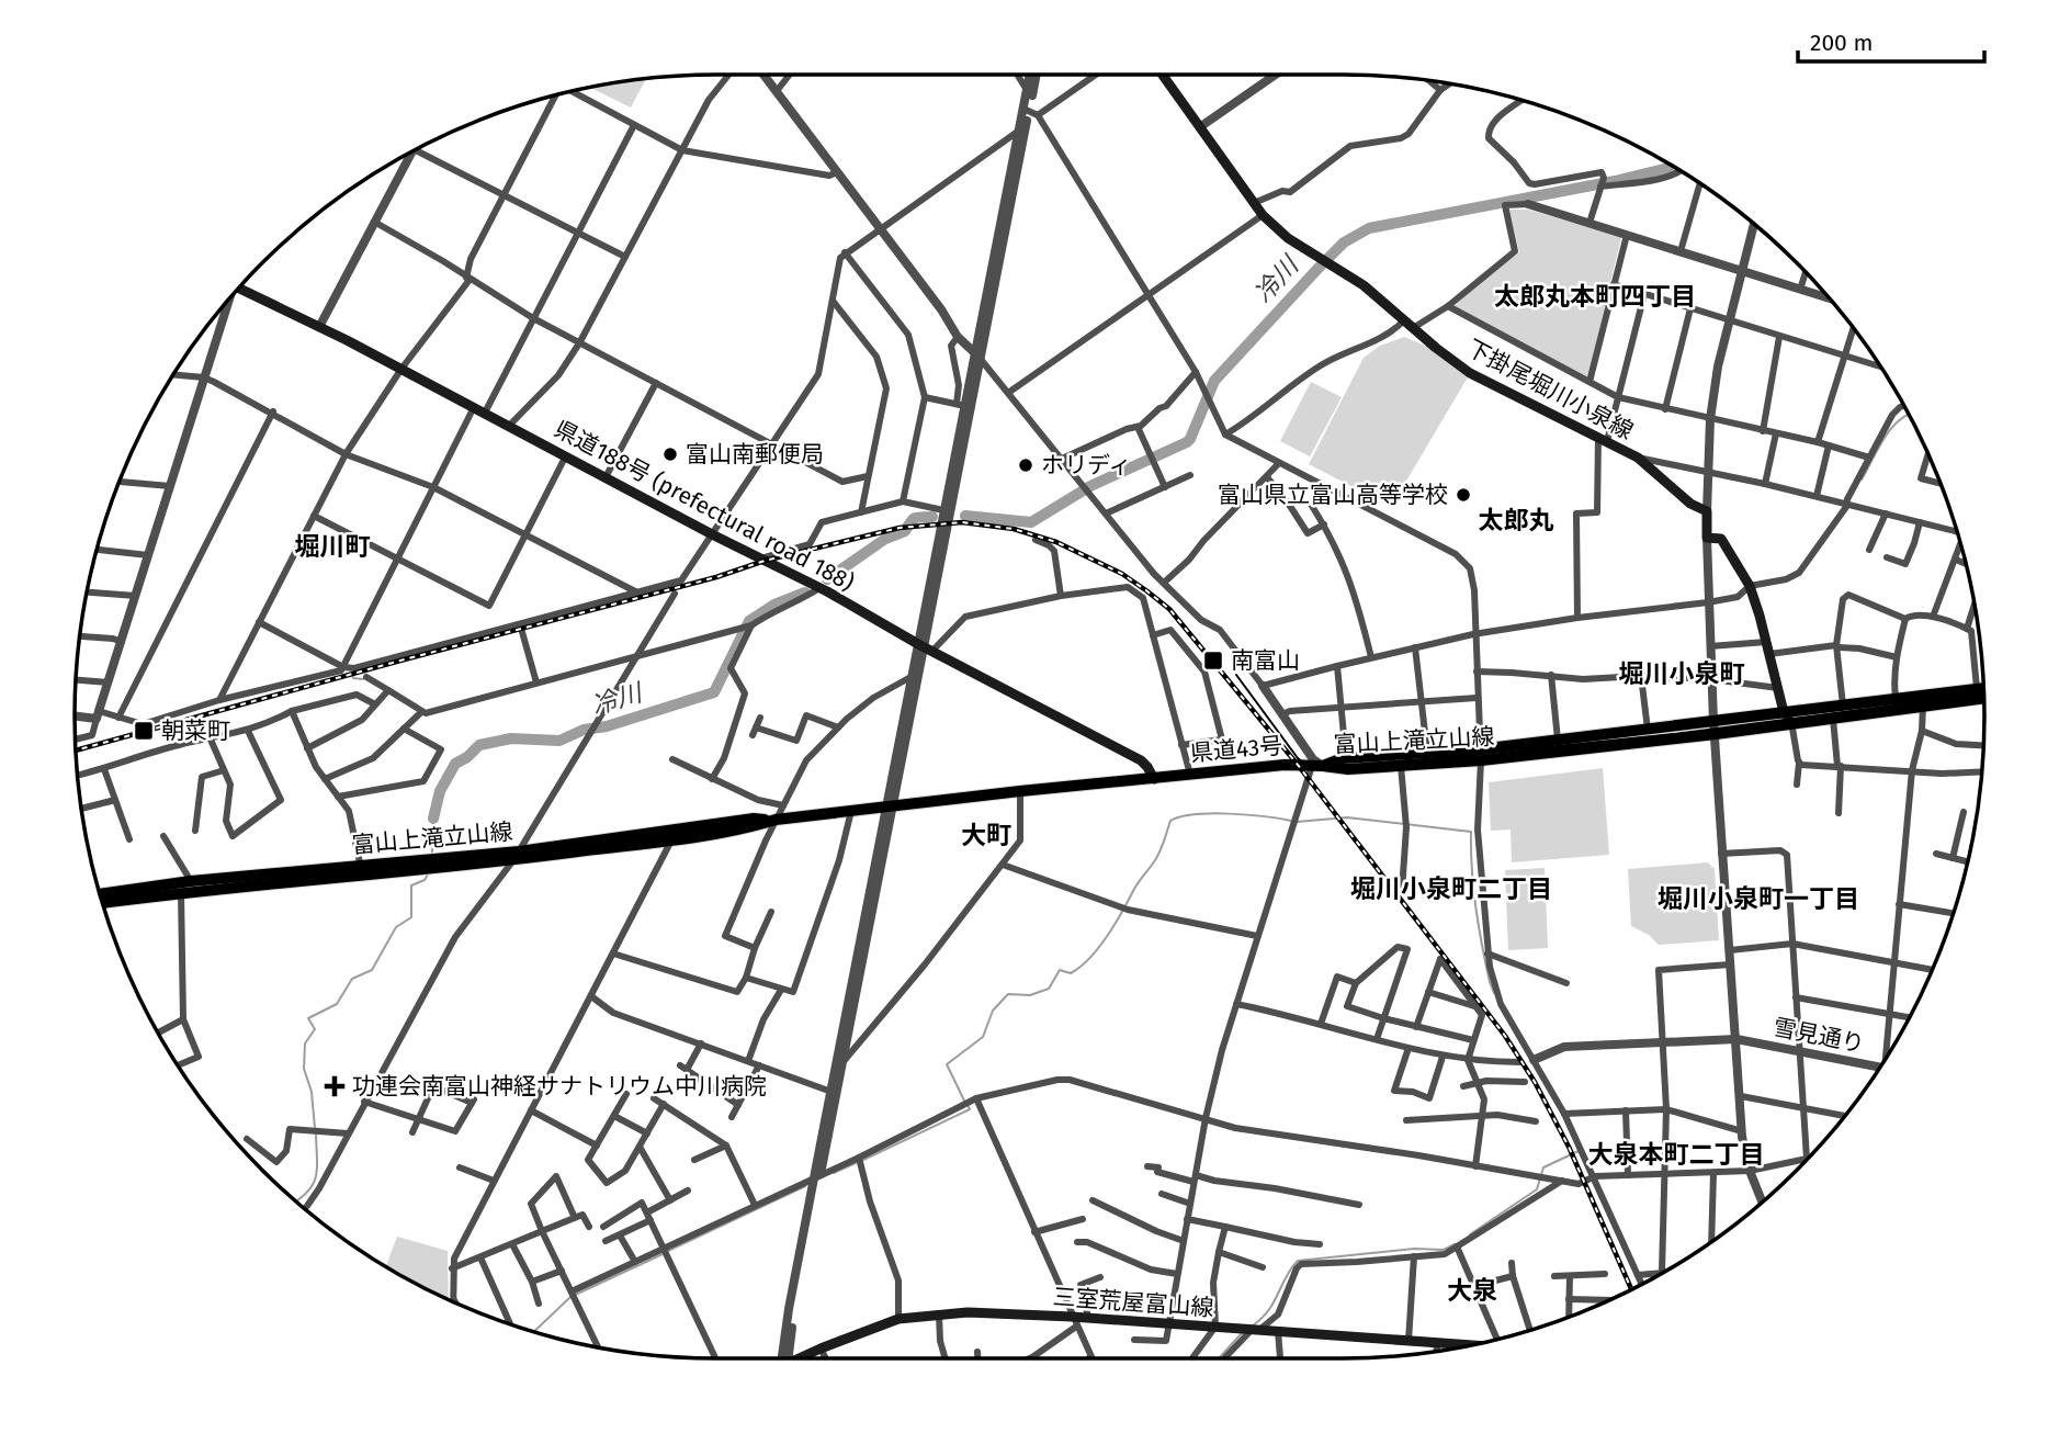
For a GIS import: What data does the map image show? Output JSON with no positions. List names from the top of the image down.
{
  "streets": {
    "main road": [
      "下掛尾堀川小泉線",
      "県道188号 (prefectural road 188)",
      "富山上滝立山線",
      "県道43号",
      "三室荒屋富山線"
    ],
    "street": ["雪見通り"]
  },
  "crossings": [
    ["県道188号 (prefectural road 188)", "富山上滝立山線"],
    ["県道188号 (prefectural road 188)", "県道43号"],
    ["富山上滝立山線", "県道43号"]
  ],
  "districts": [
    "太郎丸本町四丁目",
    "太郎丸",
    "堀川町",
    "堀川小泉町",
    "大町",
    "堀川小泉町二丁目",
    "堀川小泉町一丁目",
    "大泉本町二丁目",
    "大泉"
  ],
  "water": ["冷川"],
  "places": {
    "other": ["富山南郵便局", "ホリディ", "富山県立富山高等学校"],
    "transit": ["南富山", "朝菜町"],
    "health": ["功連会南富山神経サナトリウム中川病院"]
  },
  "scale_bar": "200 m"
}
